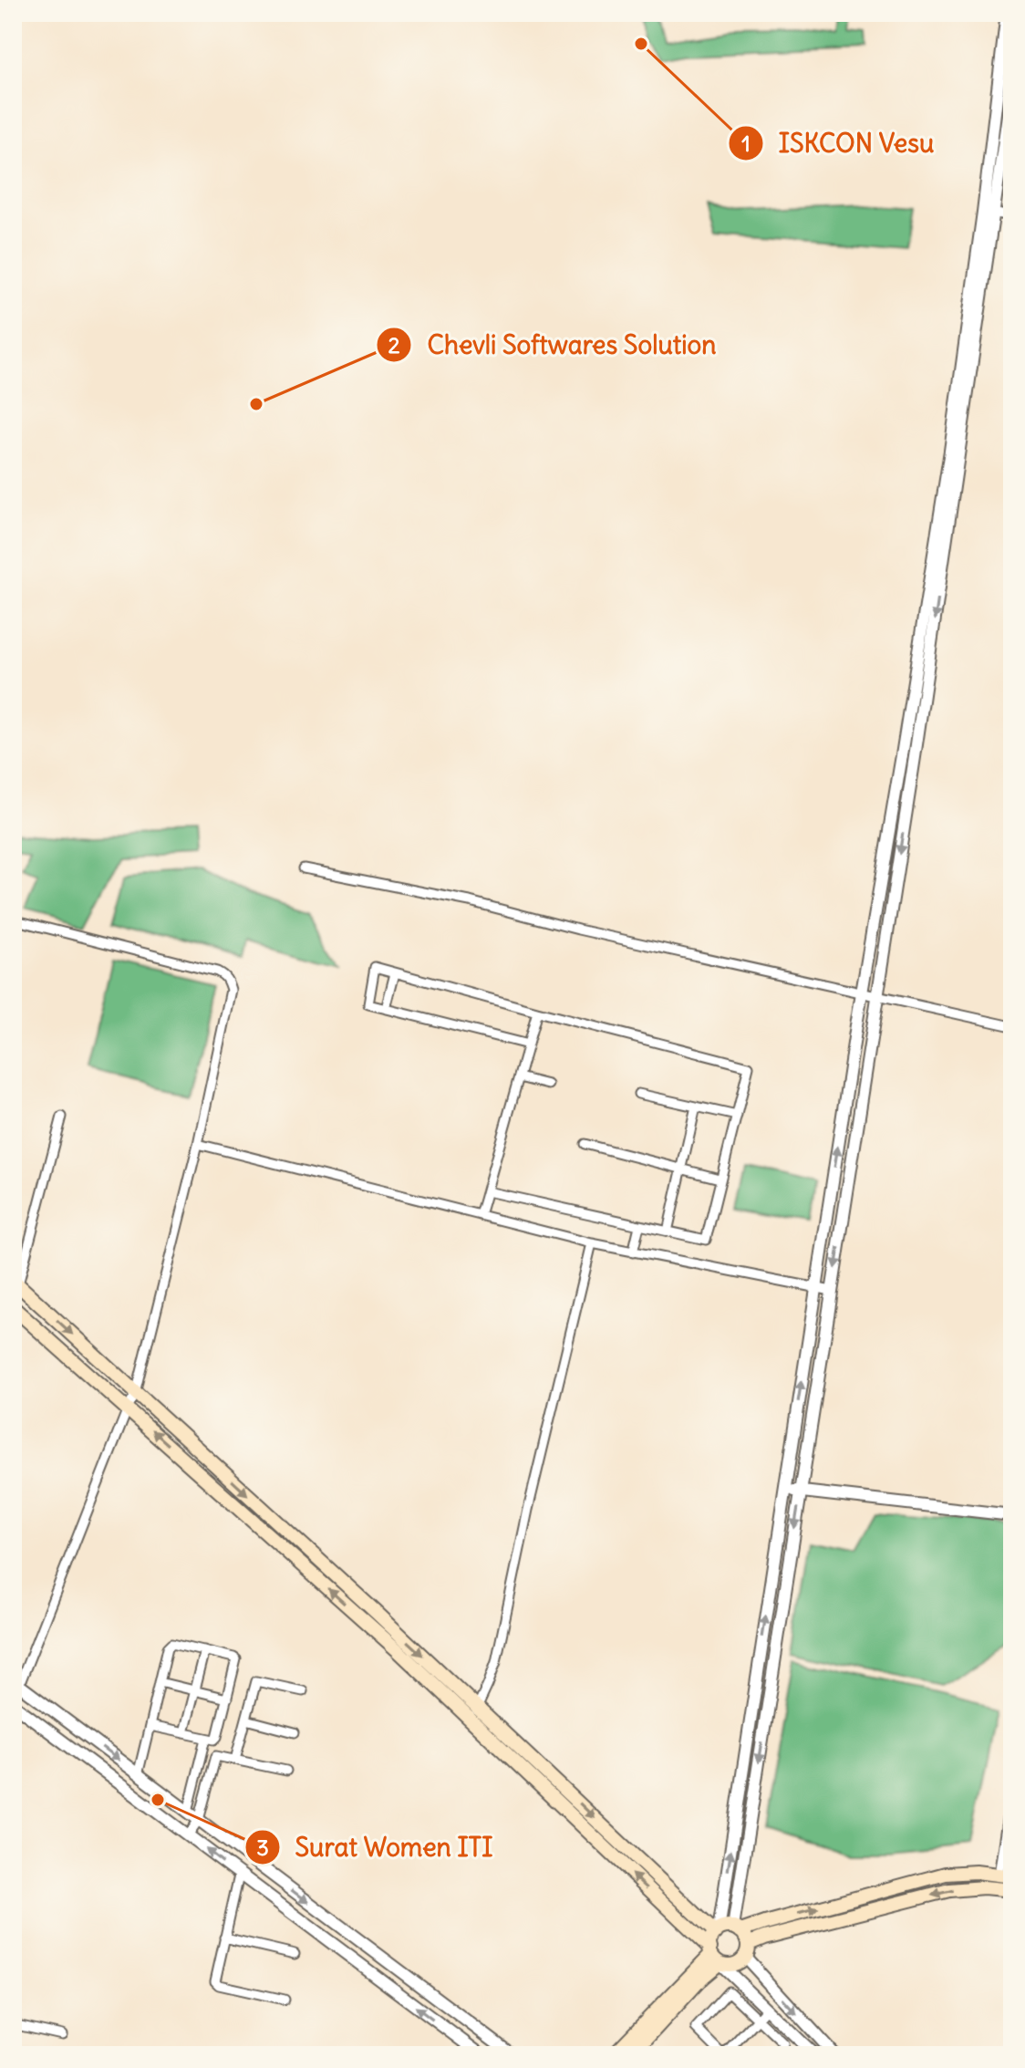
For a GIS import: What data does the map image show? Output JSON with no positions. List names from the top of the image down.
{
  "places": ["ISKCON Vesu", "Chevli Softwares Solution", "Surat Women ITI"]
}
